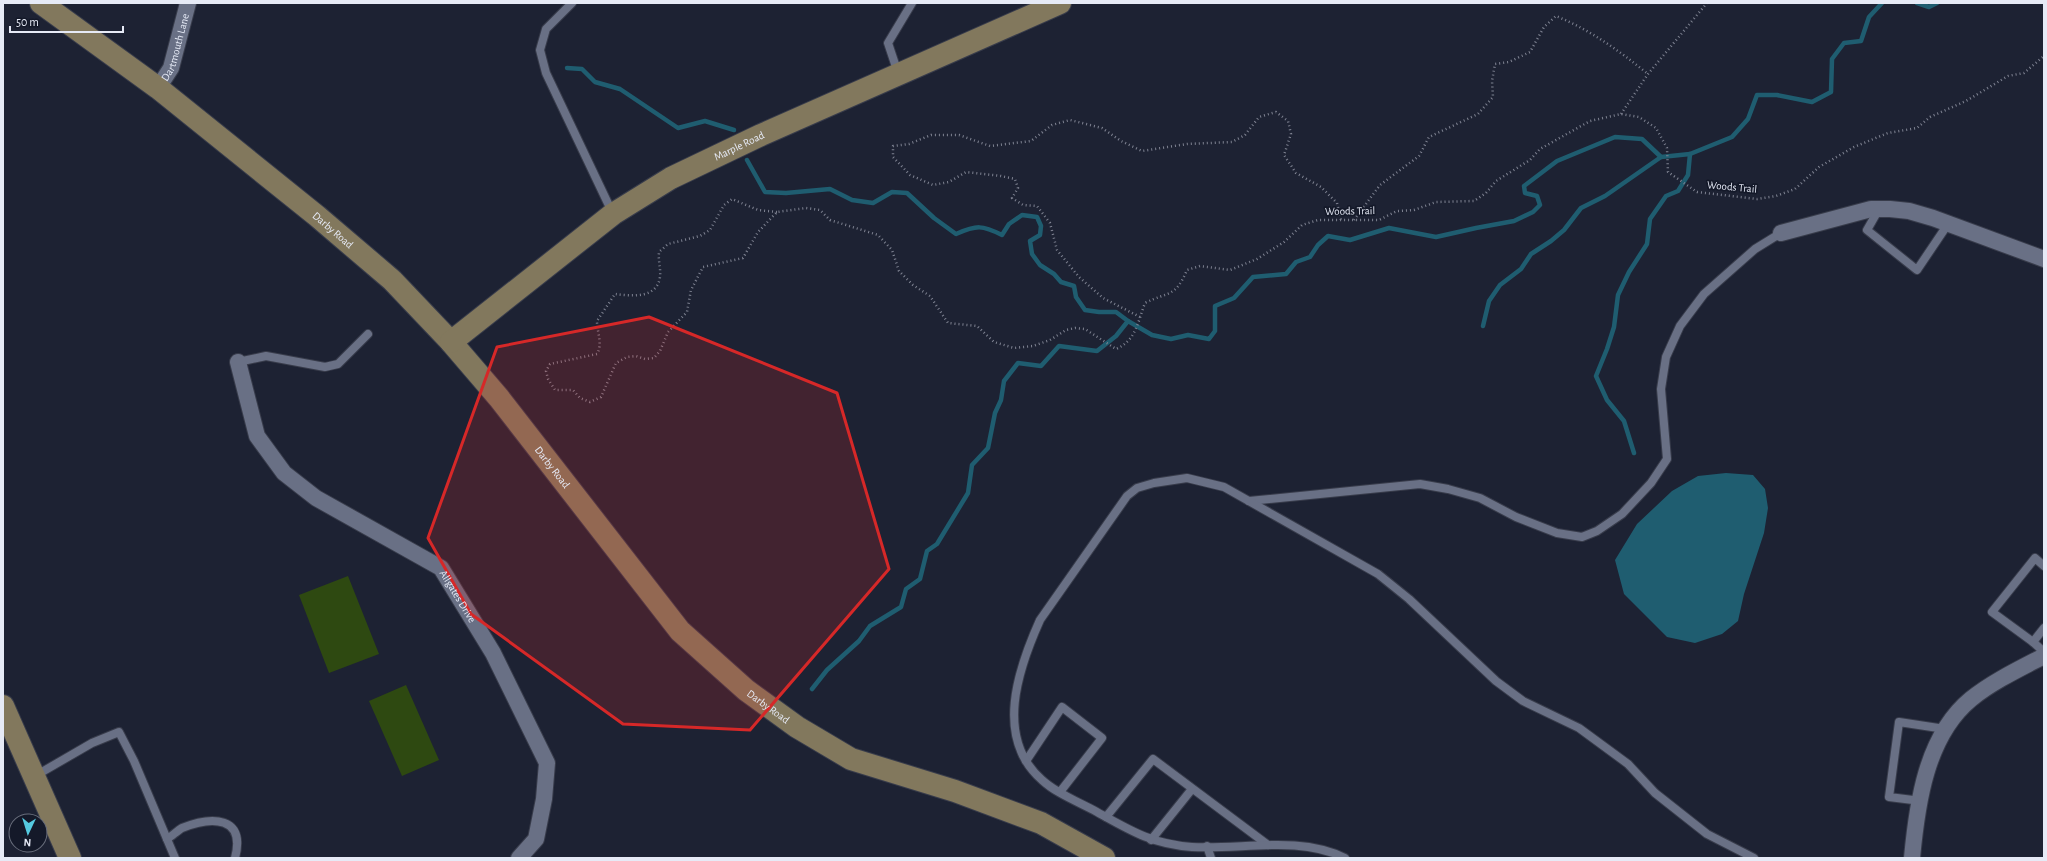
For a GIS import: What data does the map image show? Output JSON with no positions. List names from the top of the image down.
{
  "streets": {
    "main road": ["Marple Road", "Darby Road"],
    "street": ["Dartmouth Lane", "Allgates Drive"],
    "path": ["Woods Trail"]
  },
  "crossings": [
    ["Dartmouth Lane", "Darby Road"],
    ["Marple Road", "Darby Road"]
  ],
  "scale_bar": "50 m",
  "north": "bottom"
}
